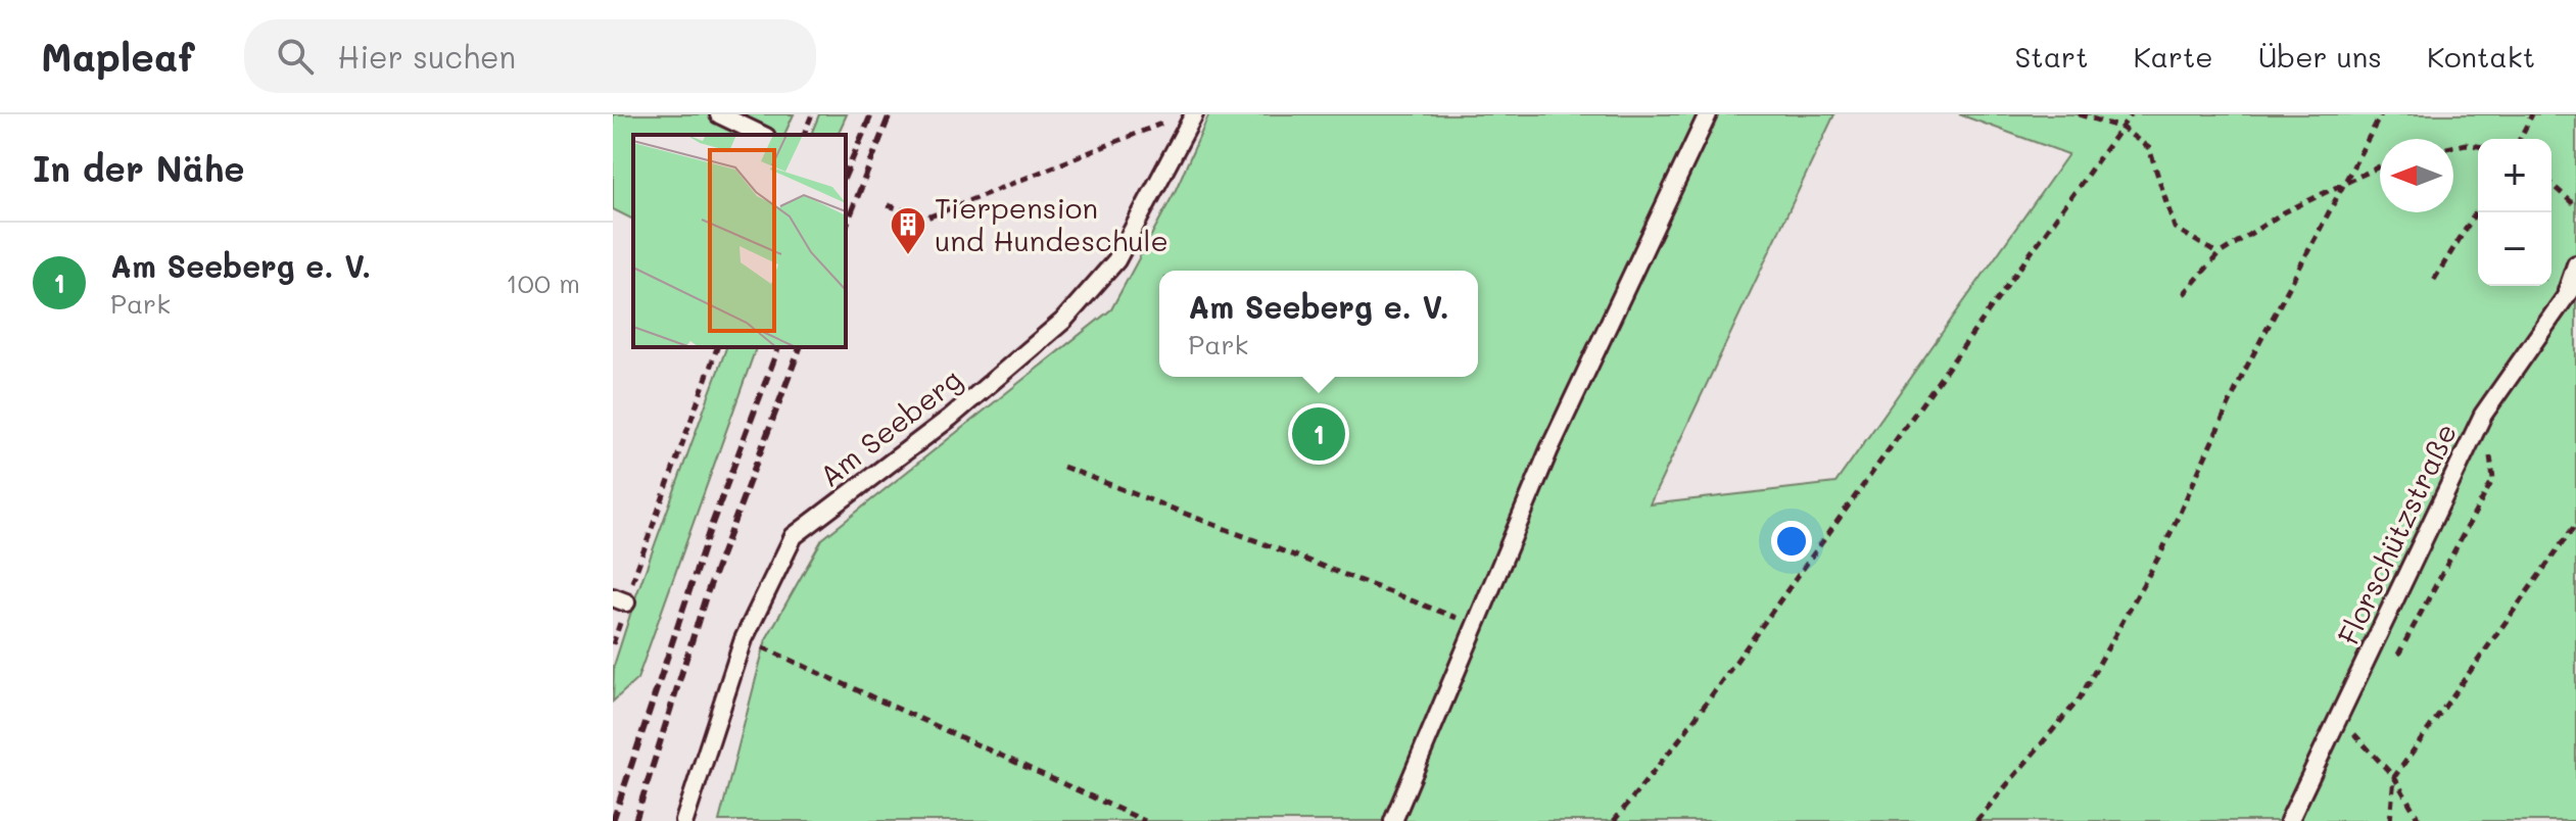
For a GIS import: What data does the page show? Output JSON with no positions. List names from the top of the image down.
{
  "streets": {
    "lane": ["Am Seeberg", "Florschützstraße"]
  },
  "places": {
    "building": ["Tierpension und Hundeschule"]
  },
  "north": "left",
  "page": {
    "header": "Mapleaf",
    "search": "Hier suchen",
    "nav": [
      "Start",
      "Karte",
      "Über uns",
      "Kontakt"
    ],
    "heading": "In der Nähe",
    "map_buttons": ["+", "−"],
    "list": [
      {
        "mark": "1",
        "name": "Am Seeberg e. V.",
        "note": "Park",
        "value": "100 m"
      }
    ],
    "popup": ["Am Seeberg e. V.", "Park"],
    "pins": "1"
  }
}
